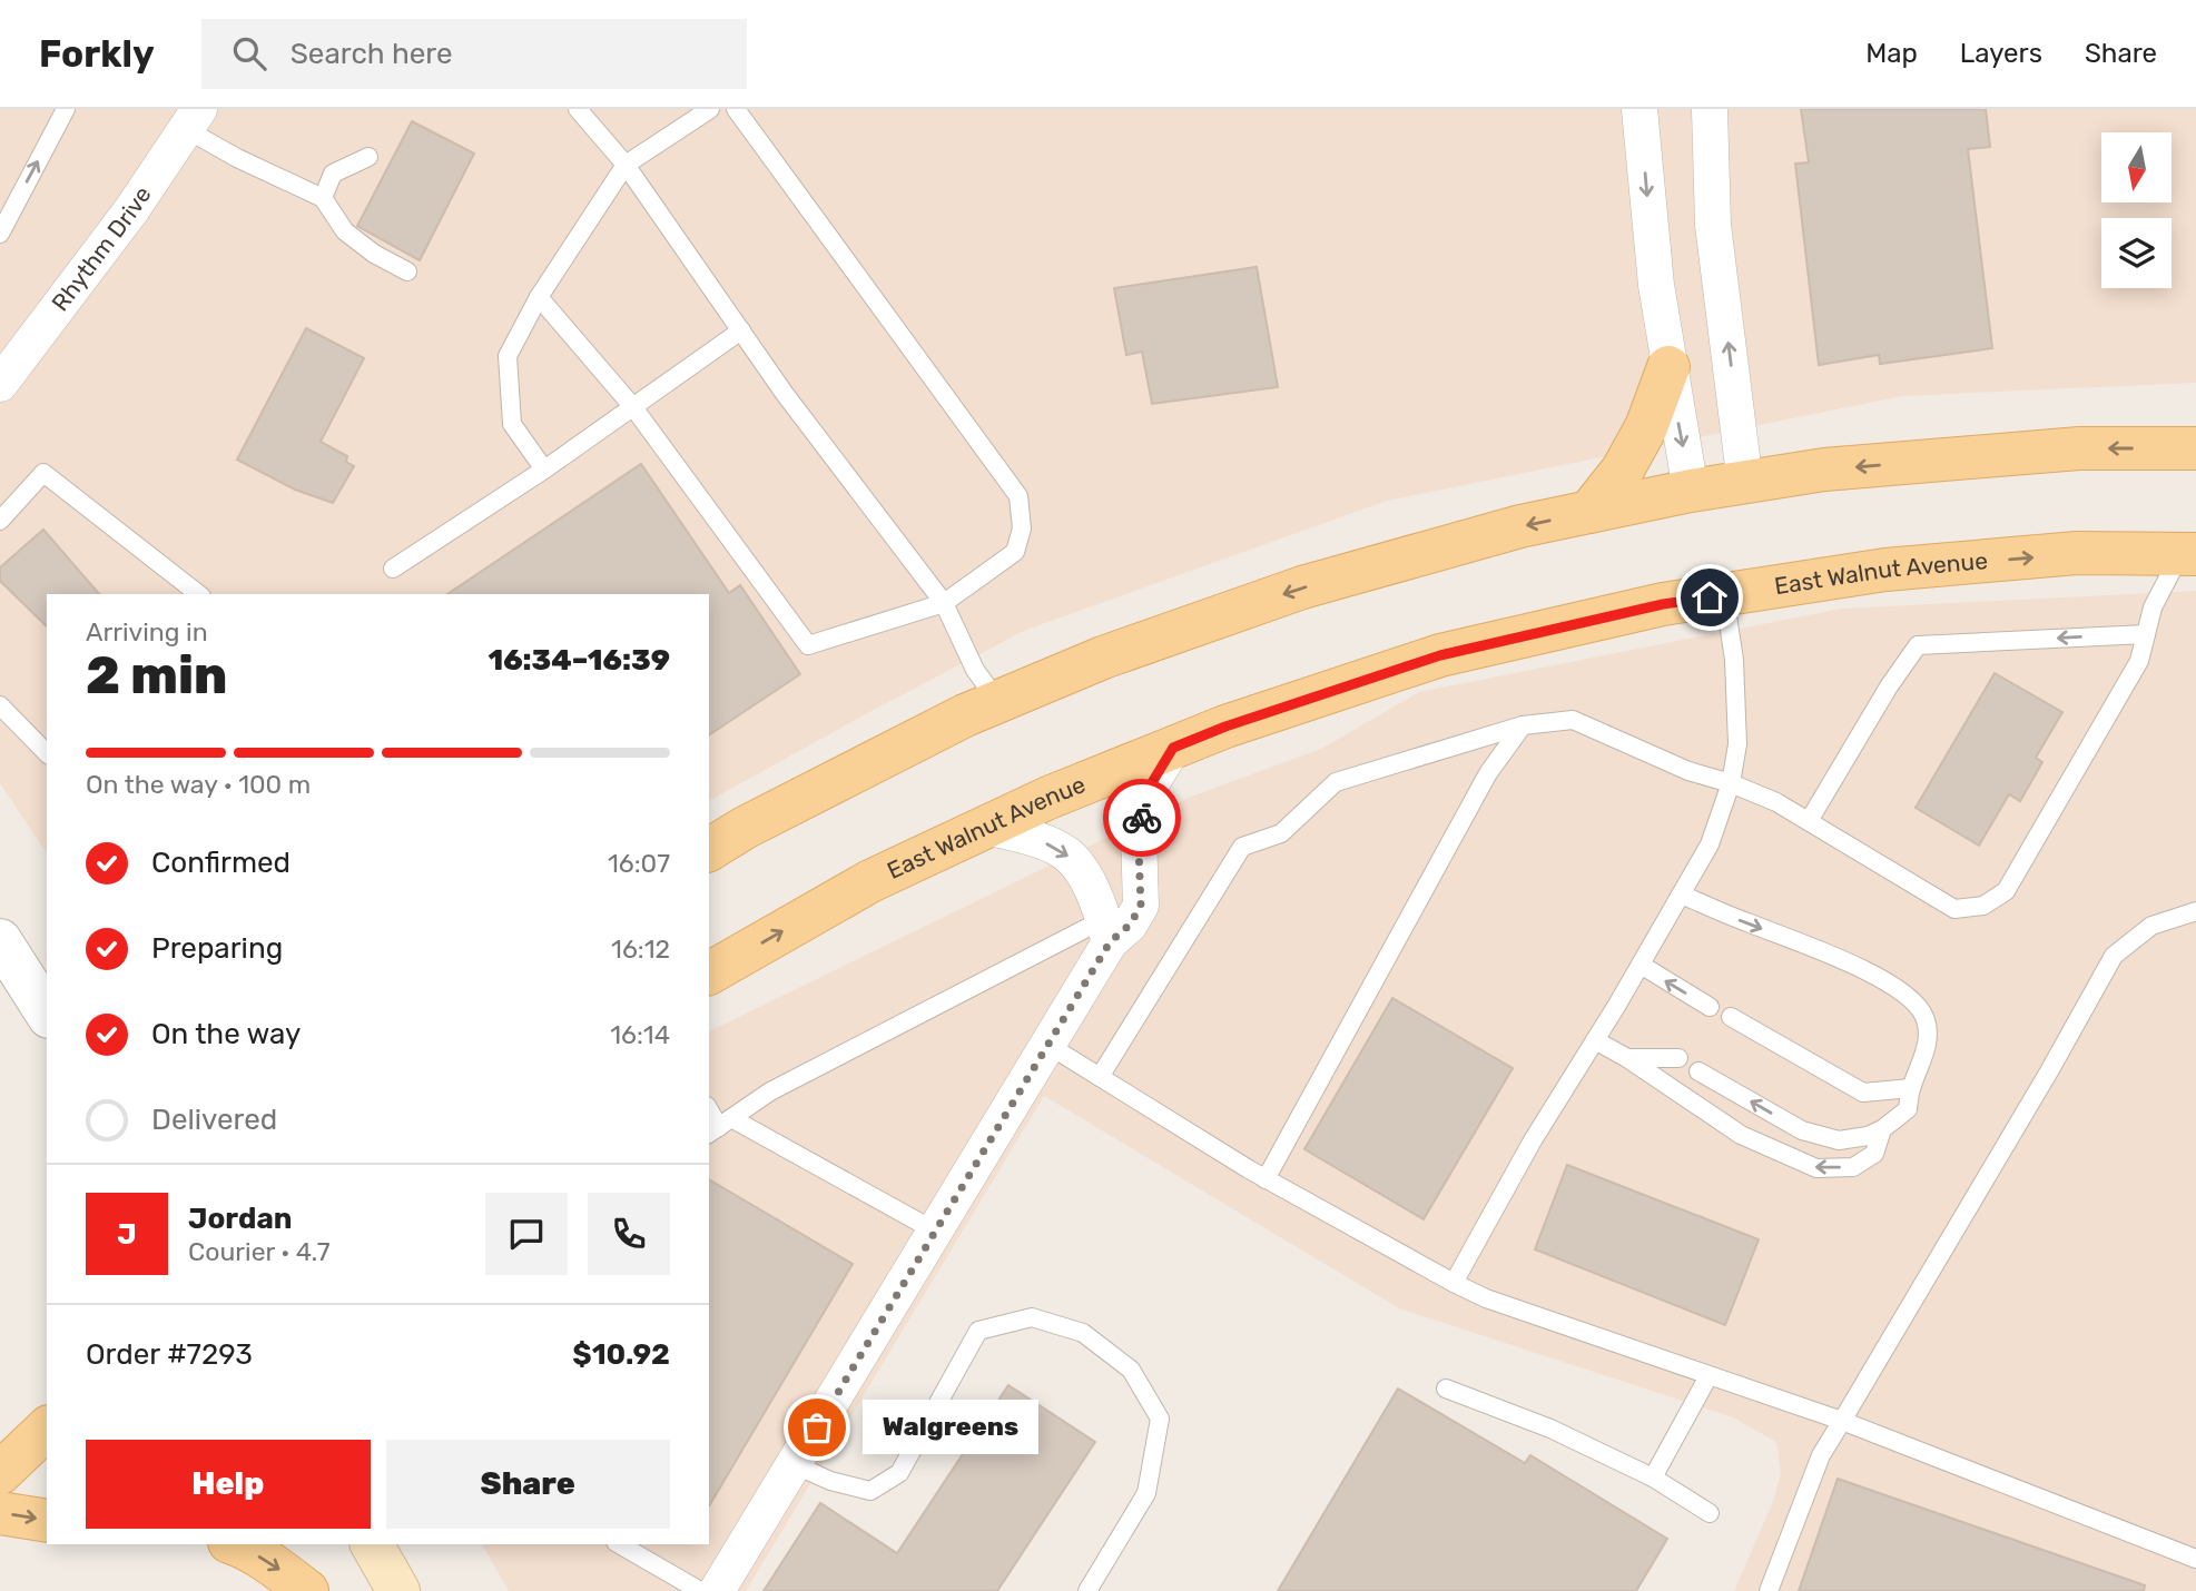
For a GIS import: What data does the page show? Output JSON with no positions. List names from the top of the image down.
{
  "streets": {
    "main road": ["East Walnut Avenue"],
    "street": ["Rhythm Drive"]
  },
  "places": ["Walgreens"],
  "north": "bottom",
  "page": {
    "header": "Forkly",
    "search": "Search here",
    "nav": ["Map", "Layers", "Share"],
    "heading": ["2 min", "Arriving in", "16:34–16:39"],
    "panel": [
      "Jordan",
      "Courier · 4.7",
      "Order #7293",
      "$10.92"
    ],
    "bar": "On the way · 100 m",
    "list": [
      ["Confirmed", "16:07"],
      ["Preparing", "16:12"],
      ["On the way", "16:14"],
      "Delivered"
    ],
    "round": "J",
    "bubble": "Walgreens",
    "buttons": ["Help", "Share"]
  }
}
